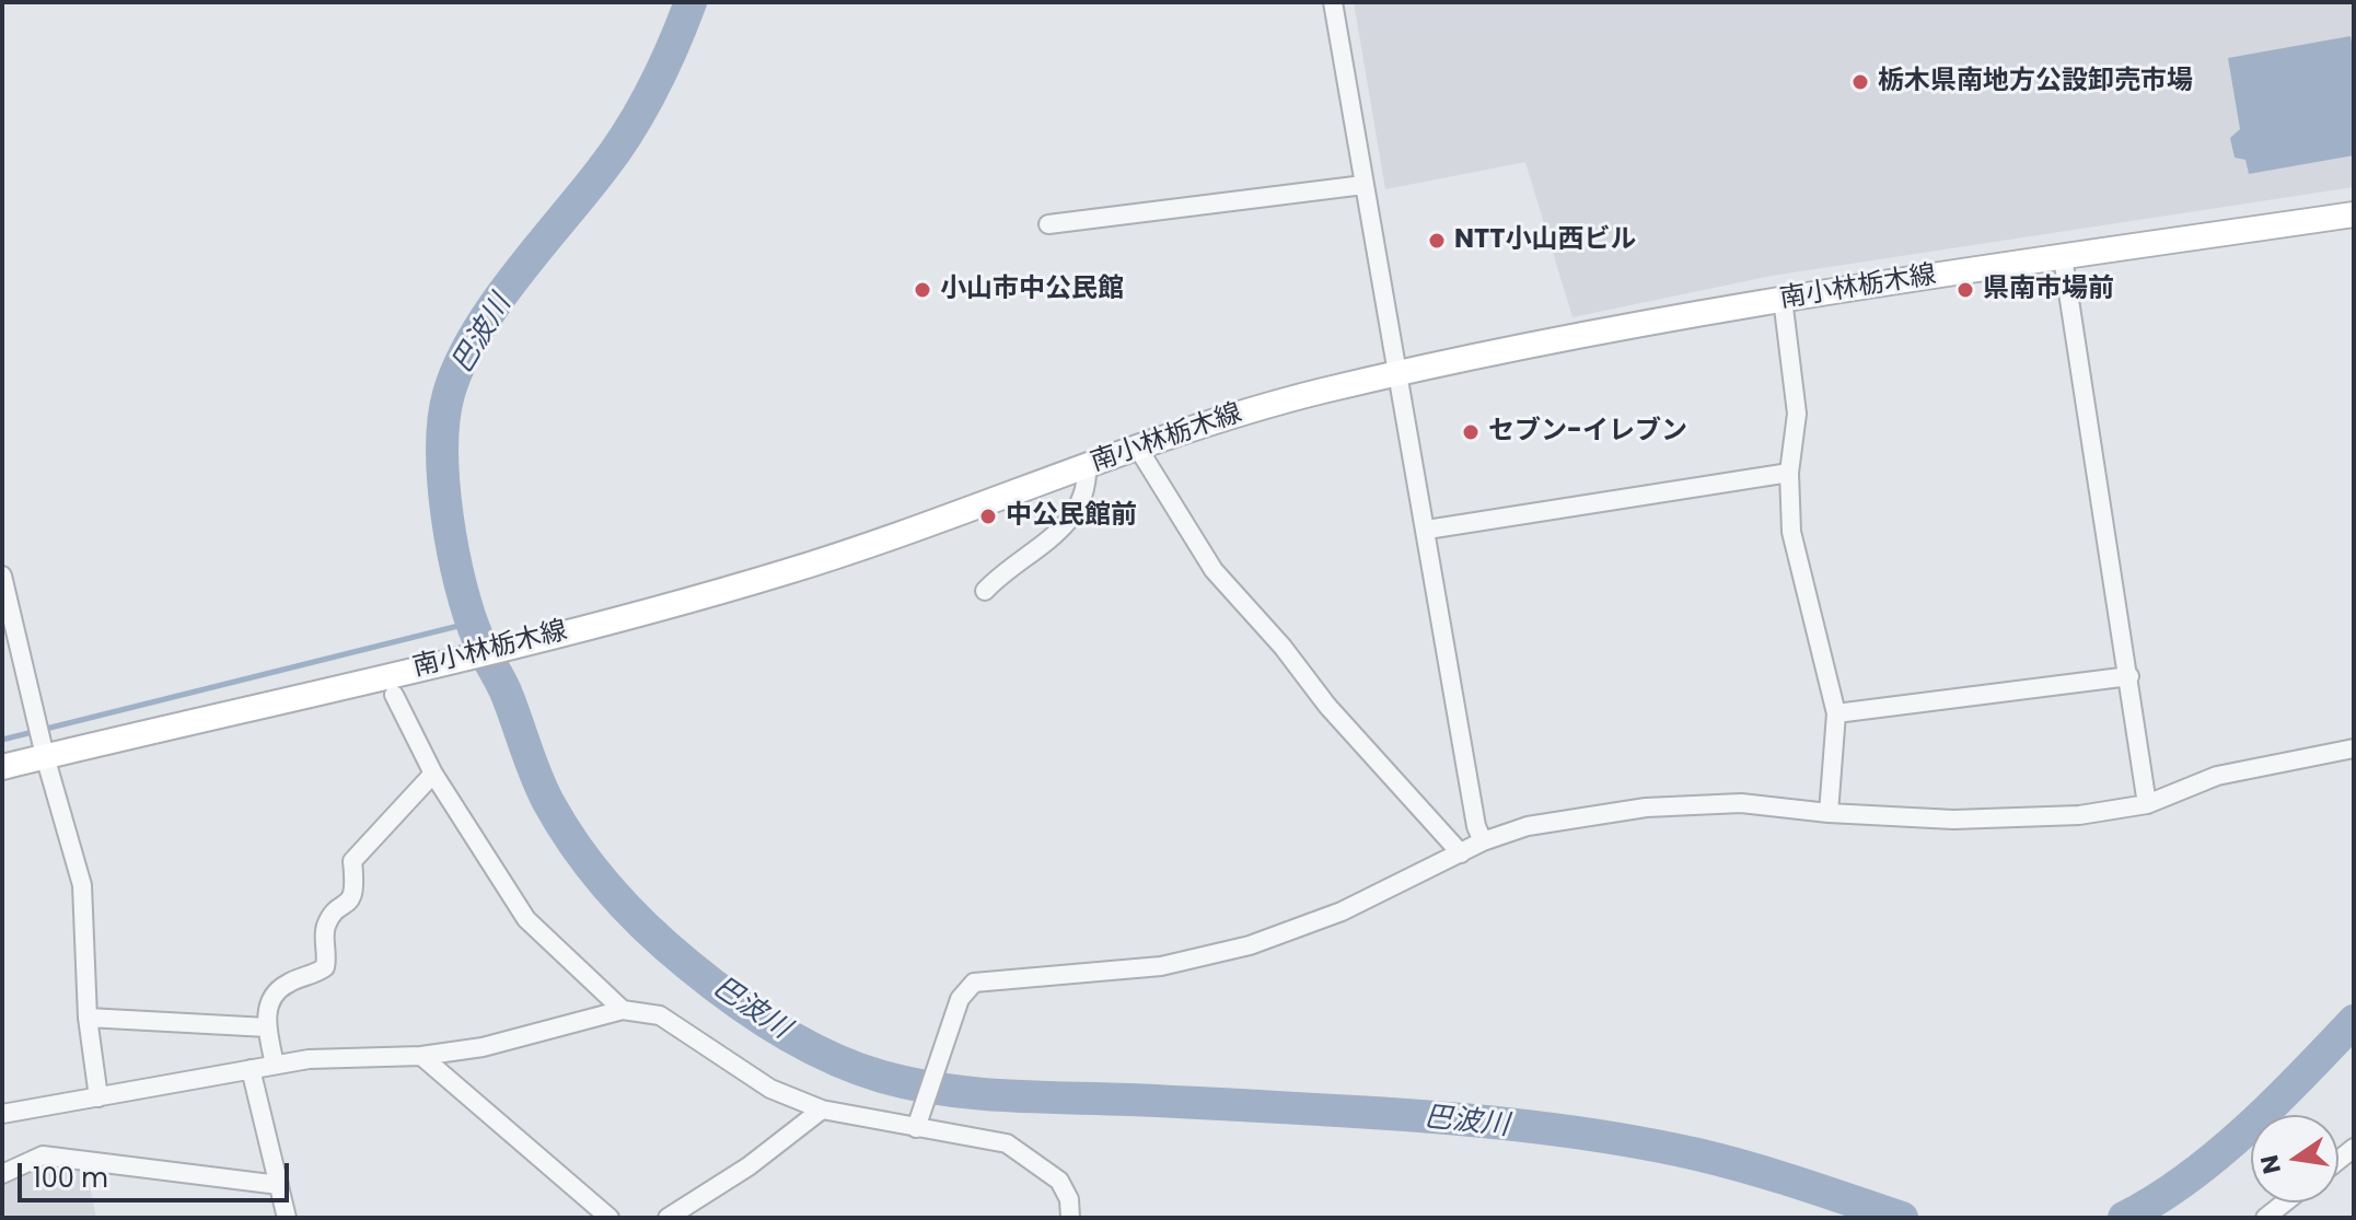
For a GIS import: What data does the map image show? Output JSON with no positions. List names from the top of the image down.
{
  "streets": {
    "main road": ["南小林栃木線"]
  },
  "water": ["巴波川"],
  "places": [
    "栃木県南地方公設卸売市場",
    "NTT小山西ビル",
    "小山市中公民館",
    "県南市場前",
    "セブン-イレブン",
    "中公民館前"
  ],
  "scale_bar": "100 m",
  "north": "left"
}
